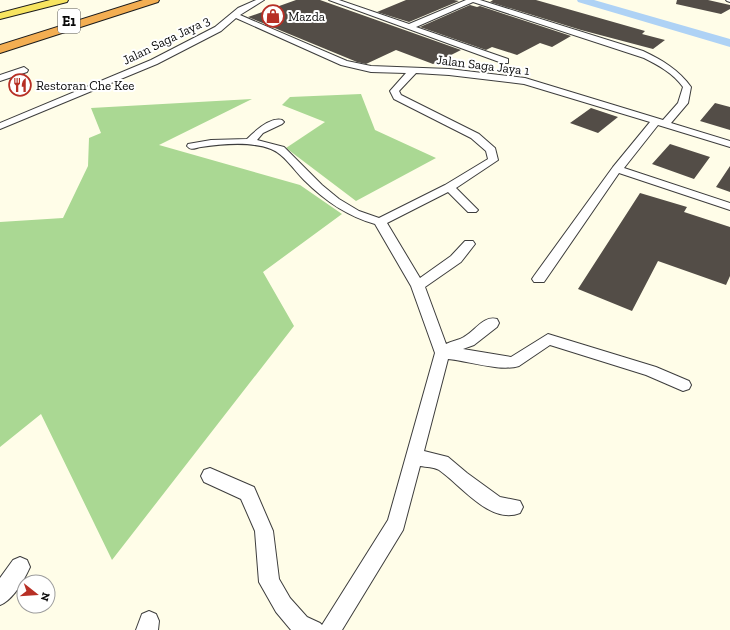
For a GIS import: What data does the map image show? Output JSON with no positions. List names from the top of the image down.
{
  "streets": {
    "highway": ["E1"],
    "street": ["Jalan Saga Jaya 3", "Jalan Saga Jaya 1"]
  },
  "crossings": [
    ["Jalan Saga Jaya 3", "Jalan Saga Jaya 1"]
  ],
  "places": {
    "shop": ["Mazda"],
    "restaurant": ["Restoran Che Kee"]
  },
  "north": "right"
}
